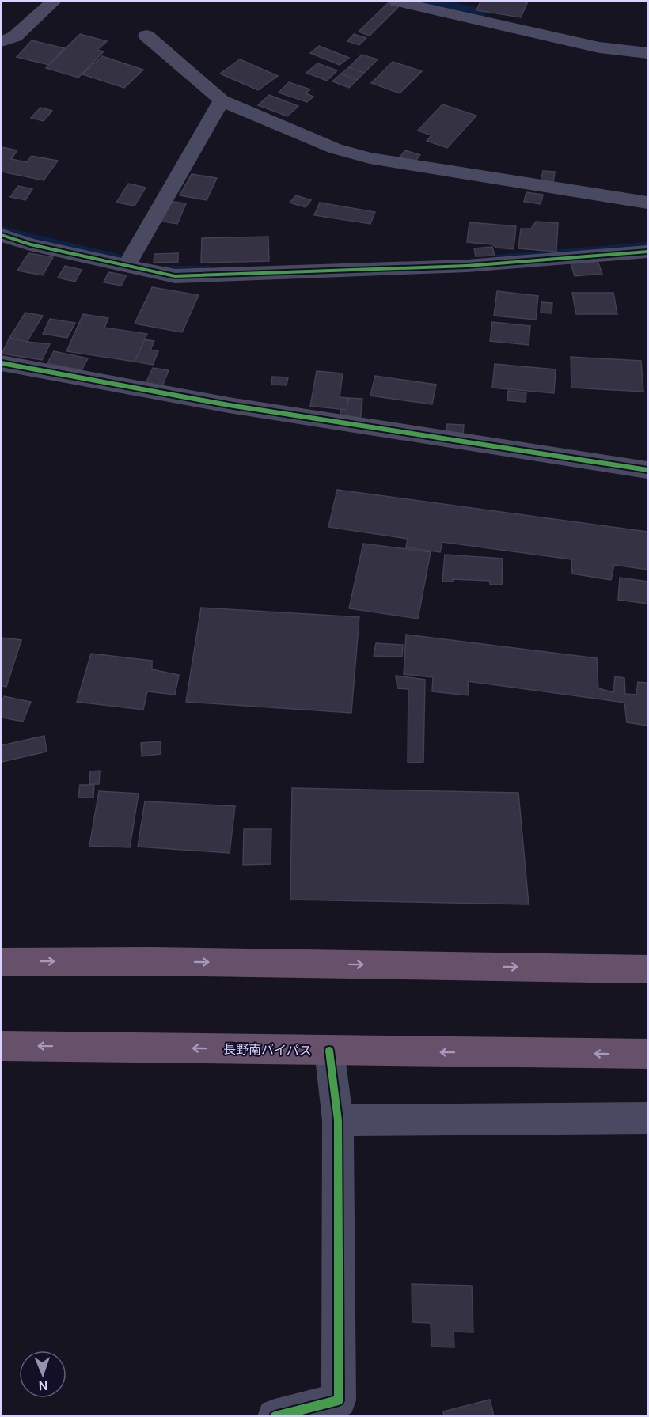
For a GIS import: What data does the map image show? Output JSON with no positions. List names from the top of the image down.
{
  "streets": {
    "highway": ["長野南バイパス"]
  },
  "north": "bottom"
}
